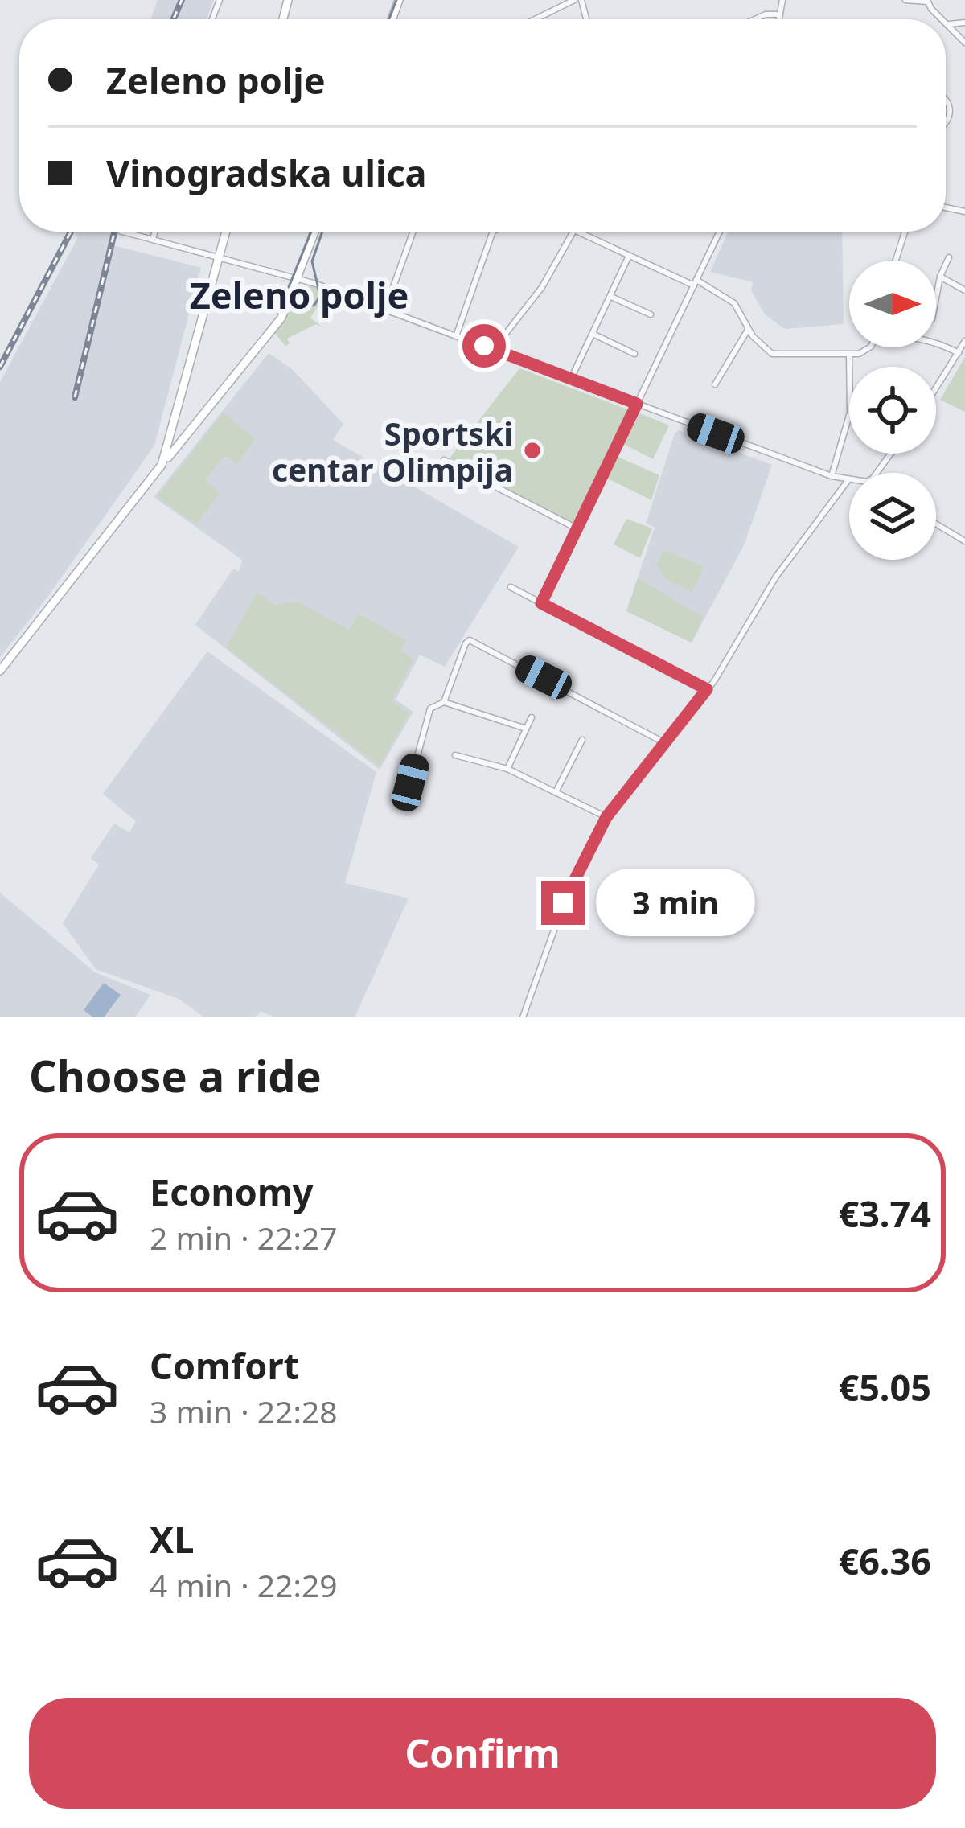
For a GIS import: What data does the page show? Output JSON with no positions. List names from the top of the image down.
{
  "districts": ["Zeleno polje"],
  "places": ["Sportski centar Olimpija"],
  "north": "right",
  "page": {
    "banner": ["Zeleno polje", "Vinogradska ulica"],
    "bubble": "3 min",
    "heading": "Choose a ride",
    "list": [
      {
        "name": "Economy",
        "note": "2 min · 22:27",
        "value": "€3.74"
      },
      {
        "name": "Comfort",
        "note": "3 min · 22:28",
        "value": "€5.05"
      },
      {
        "name": "XL",
        "note": "4 min · 22:29",
        "value": "€6.36"
      }
    ],
    "buttons": "Confirm"
  }
}
